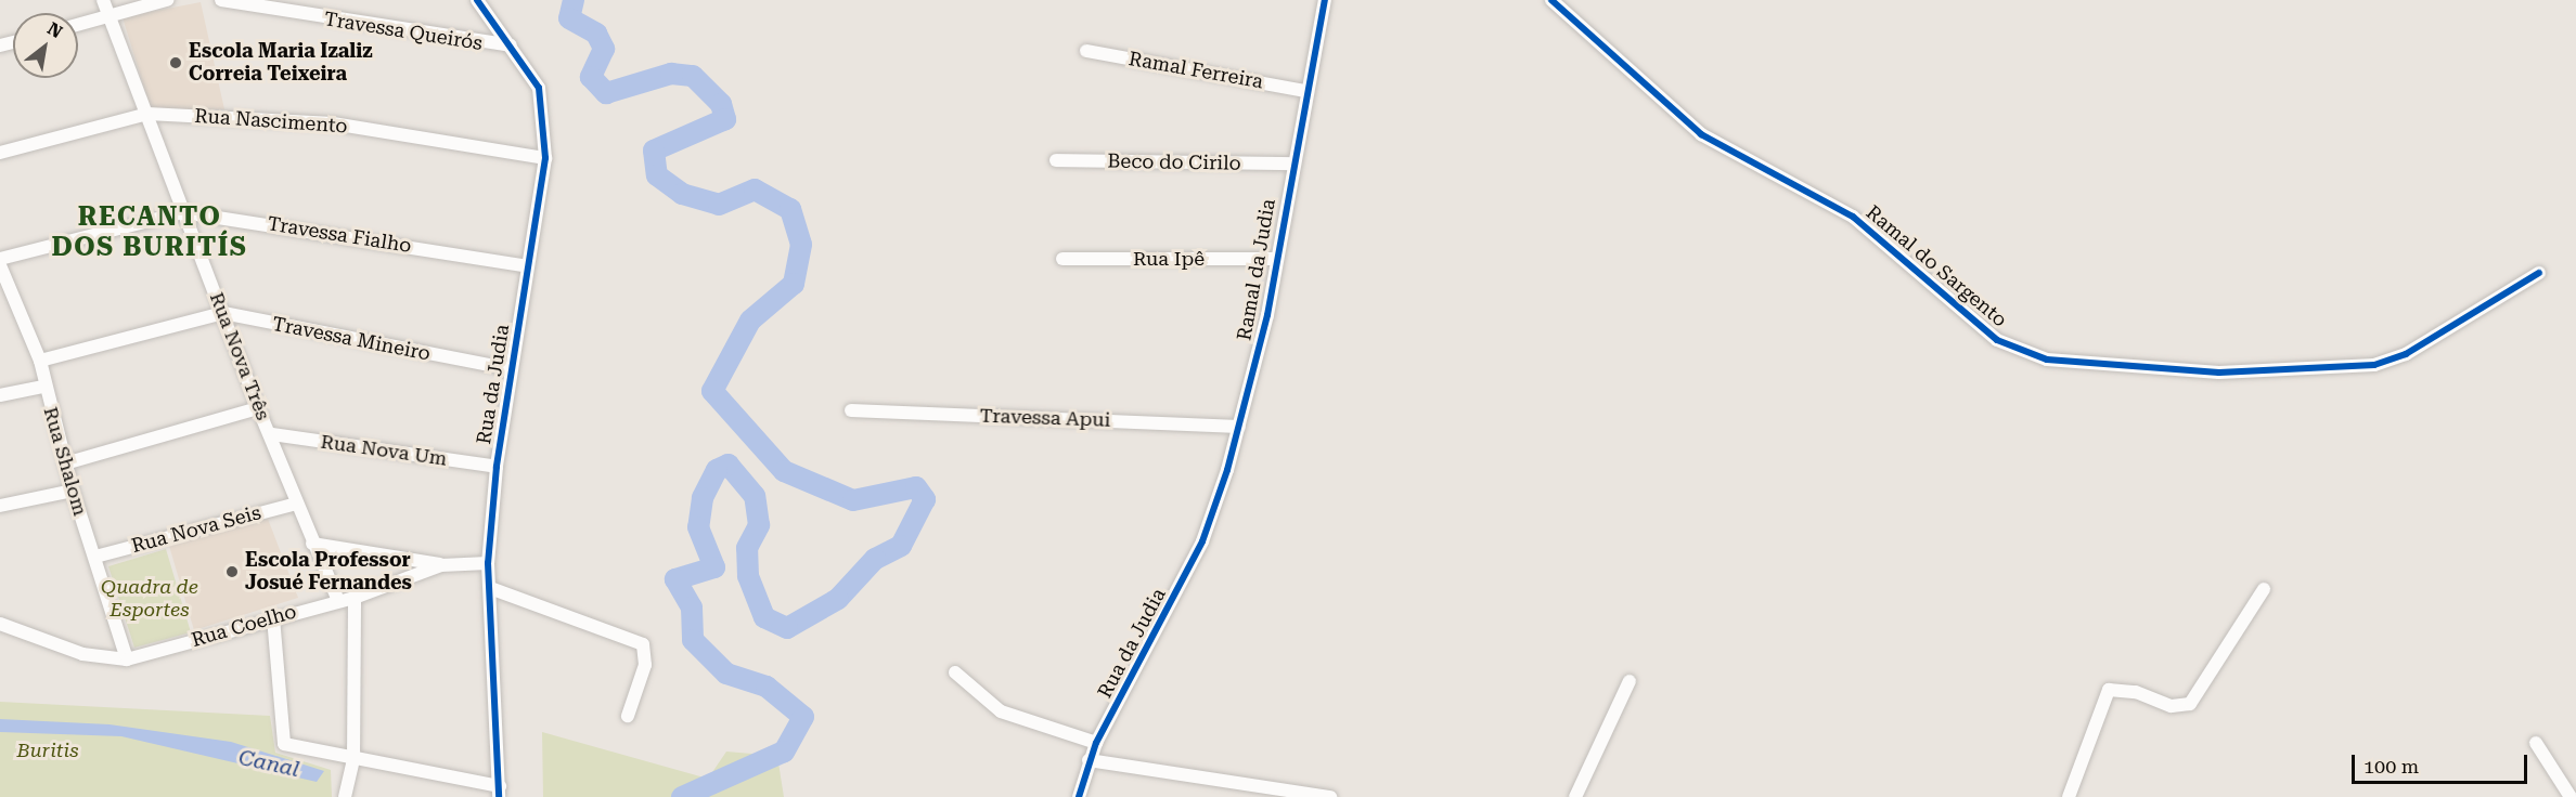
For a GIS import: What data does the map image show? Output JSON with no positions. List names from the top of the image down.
{
  "streets": {
    "street": [
      "Travessa Queirós",
      "Ramal Ferreira",
      "Rua Nascimento",
      "Beco do Cirilo",
      "Travessa Fialho",
      "Rua Ipê",
      "Ramal do Sargento",
      "Ramal da Judia",
      "Travessa Mineiro",
      "Rua Nova Três",
      "Rua da Judia",
      "Travessa Apui",
      "Rua Nova Um",
      "Rua Shalom",
      "Rua Nova Seis",
      "Rua Coelho"
    ]
  },
  "crossings": [
    ["Travessa Queirós", "Rua da Judia"],
    ["Ramal Ferreira", "Ramal da Judia"],
    ["Rua Nascimento", "Rua Nova Três"],
    ["Rua Nascimento", "Rua da Judia"],
    ["Beco do Cirilo", "Ramal da Judia"],
    ["Travessa Fialho", "Rua Nova Três"],
    ["Travessa Fialho", "Rua da Judia"],
    ["Rua Ipê", "Ramal da Judia"],
    ["Ramal da Judia", "Rua da Judia"],
    ["Ramal da Judia", "Travessa Apui"],
    ["Travessa Mineiro", "Rua Nova Três"],
    ["Travessa Mineiro", "Rua da Judia"],
    ["Travessa Mineiro", "Rua Shalom"],
    ["Rua Nova Três", "Rua Nova Um"],
    ["Rua Nova Três", "Rua Nova Seis"],
    ["Rua Nova Três", "Rua Coelho"],
    ["Rua da Judia", "Rua Nova Um"],
    ["Rua da Judia", "Rua Coelho"],
    ["Rua Shalom", "Rua Nova Seis"],
    ["Rua Shalom", "Rua Coelho"]
  ],
  "districts": ["RECANTO DOS BURITÍS"],
  "water": ["Canal"],
  "parks": ["Quadra de Esportes", "Buritis"],
  "places": ["Escola Maria Izaliz Correia Teixeira", "Escola Professor Josué Fernandes"],
  "scale_bar": "100 m",
  "north": "top right"
}
